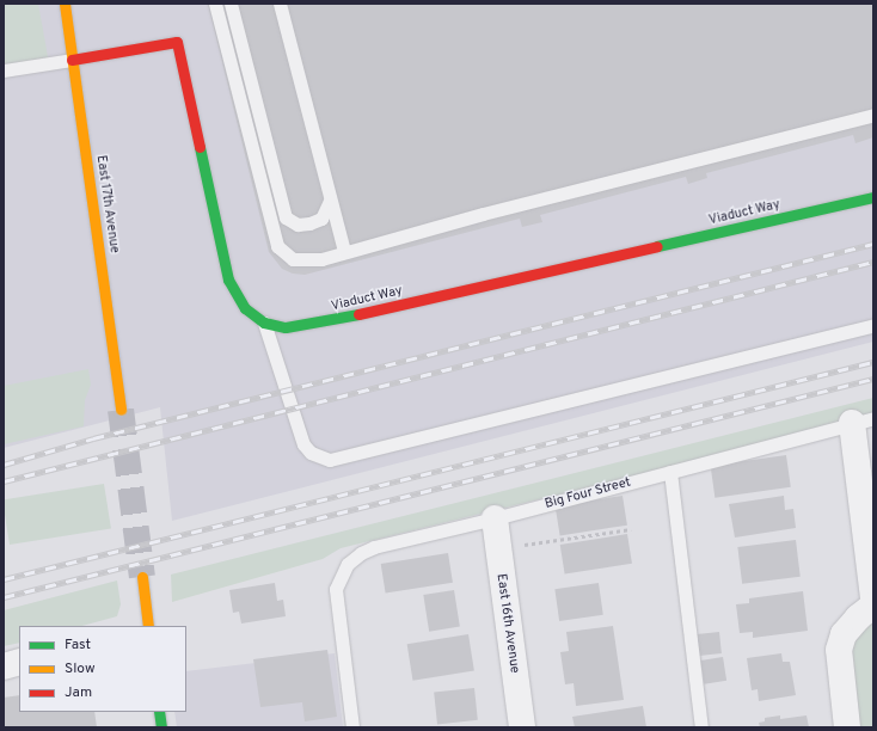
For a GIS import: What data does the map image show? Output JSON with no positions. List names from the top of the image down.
{
  "streets": {
    "street": ["East 17th Avenue", "Viaduct Way", "East 16th Avenue"],
    "lane": ["Big Four Street"]
  },
  "crossings": [
    ["East 17th Avenue", "Viaduct Way"],
    ["Big Four Street", "East 16th Avenue"]
  ],
  "legend": ["Fast", "Slow", "Jam"]
}
